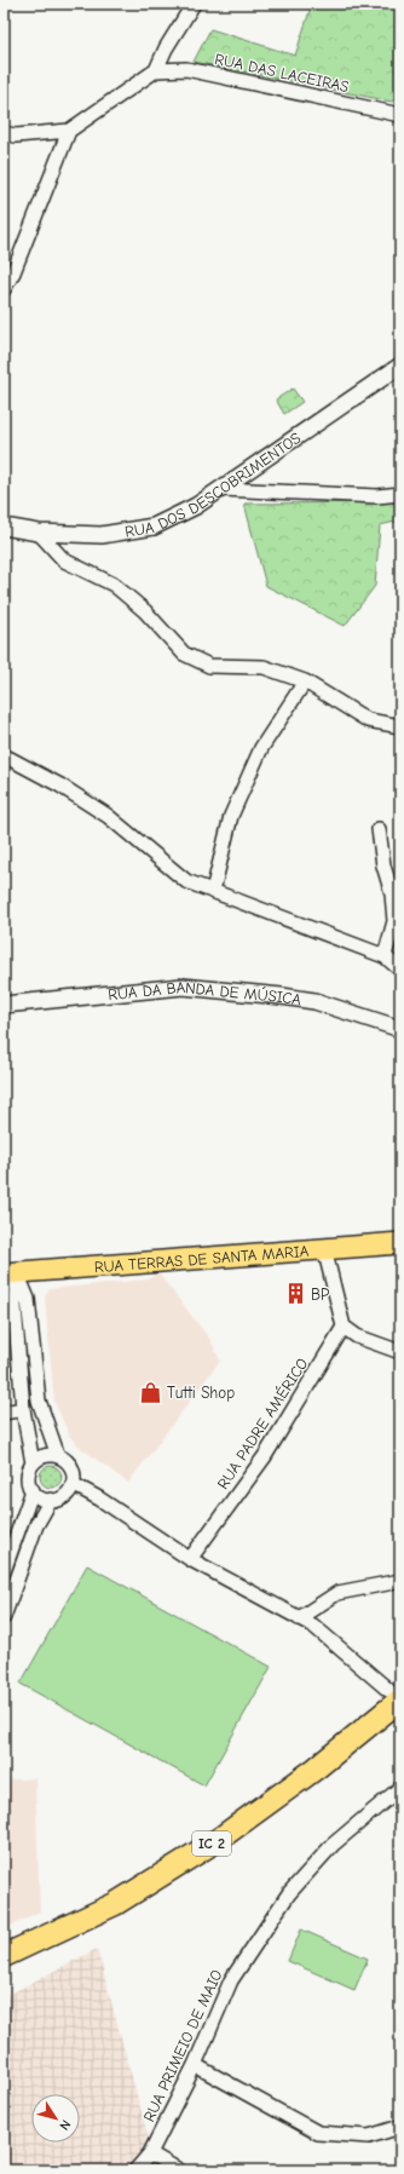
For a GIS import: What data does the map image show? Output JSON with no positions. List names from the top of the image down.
{
  "streets": {
    "highway": ["IC 2"],
    "main road": ["RUA TERRAS DE SANTA MARIA"],
    "street": [
      "RUA DAS LACEIRAS",
      "RUA DOS DESCOBRIMENTOS",
      "RUA DA BANDA DE MÚSICA",
      "RUA PADRE AMÉRICO",
      "RUA PRIMEIO DE MAIO"
    ]
  },
  "places": {
    "building": ["BP"],
    "shop": ["Tutti Shop"]
  },
  "north": "bottom right"
}
